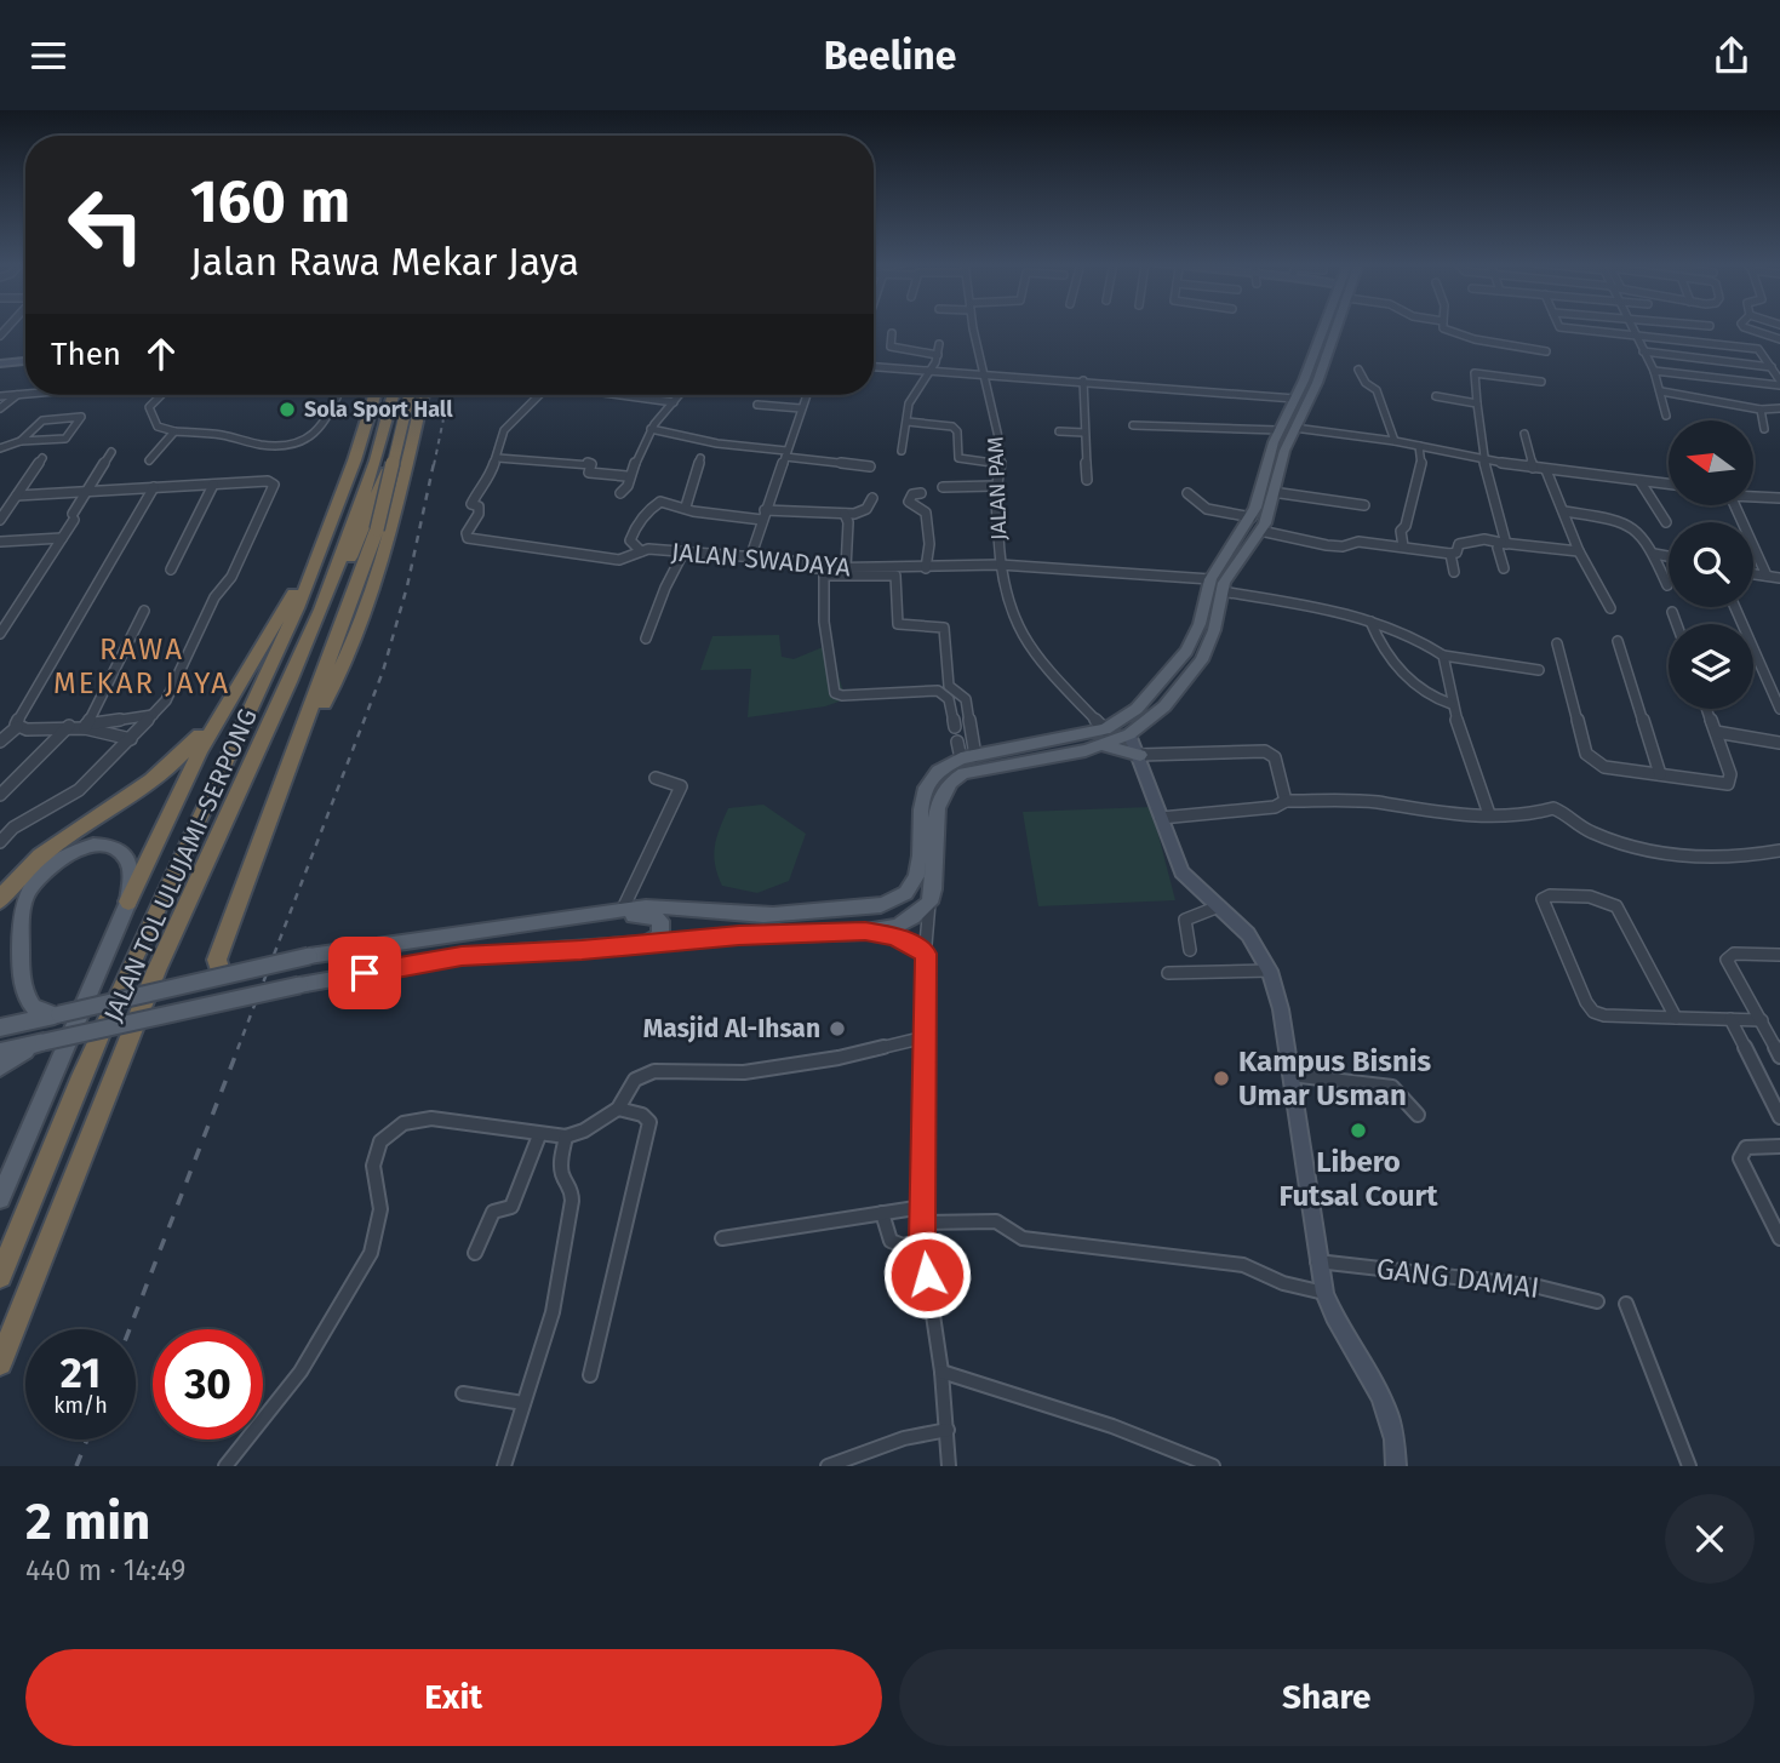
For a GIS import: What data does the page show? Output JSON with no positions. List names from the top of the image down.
{
  "streets": {
    "highway": ["JALAN TOL ULUJAMI–SERPONG"],
    "street": ["JALAN PAM", "JALAN SWADAYA", "GANG DAMAI"]
  },
  "crossings": [
    ["JALAN PAM", "JALAN SWADAYA"]
  ],
  "districts": ["RAWA MEKAR JAYA"],
  "places": [
    "Sola Sport Hall",
    "Masjid Al-Ihsan",
    "Kampus Bisnis Umar Usman",
    "Libero Futsal Court"
  ],
  "north": "left",
  "page": {
    "header": "Beeline",
    "turn": ["160 m", "Jalan Rawa Mekar Jaya"],
    "then": "Then",
    "speed": "21 km/h",
    "limit": "30",
    "heading": ["2 min", "440 m · 14:49"],
    "buttons": ["Exit", "Share"]
  }
}
